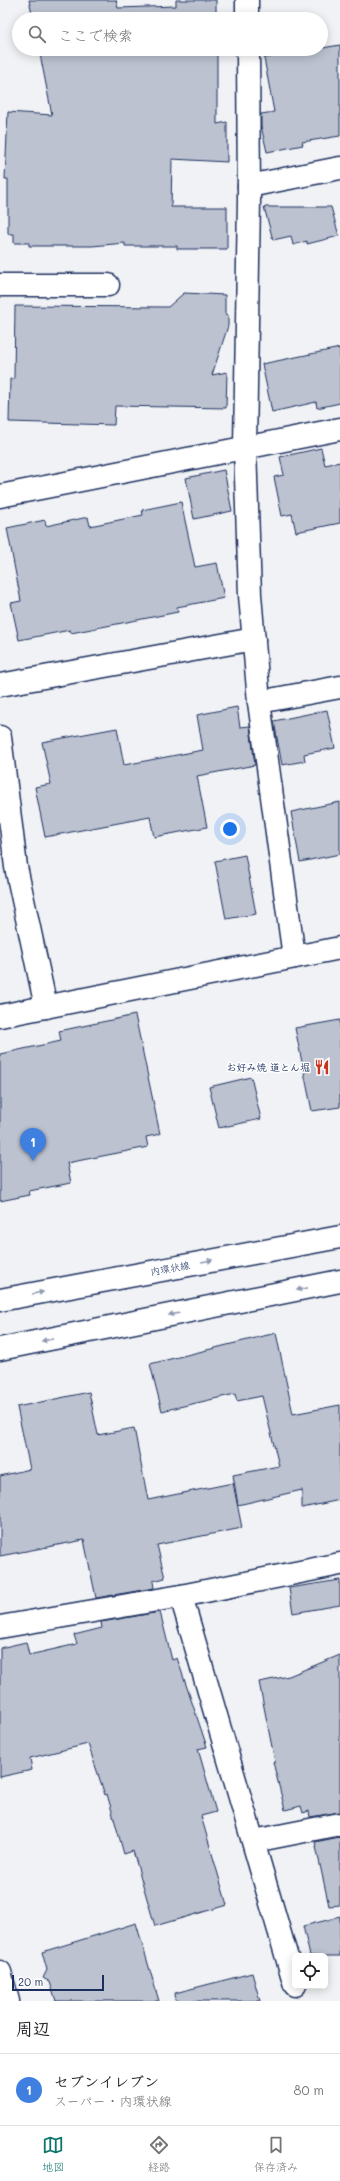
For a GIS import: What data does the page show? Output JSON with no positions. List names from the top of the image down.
{
  "streets": {
    "street": ["内環状線"]
  },
  "places": {
    "restaurant": ["お好み焼 道とん堀"]
  },
  "scale_bar": "20 m",
  "page": {
    "search": "ここで検索",
    "pins": "1",
    "scale": "20 m",
    "heading": "周辺",
    "list": [
      {
        "mark": "1",
        "name": "セブンイレブン",
        "note": "スーパー · 内環状線",
        "value": "80 m"
      }
    ],
    "nav": ["地図", "経路", "保存済み"]
  }
}
